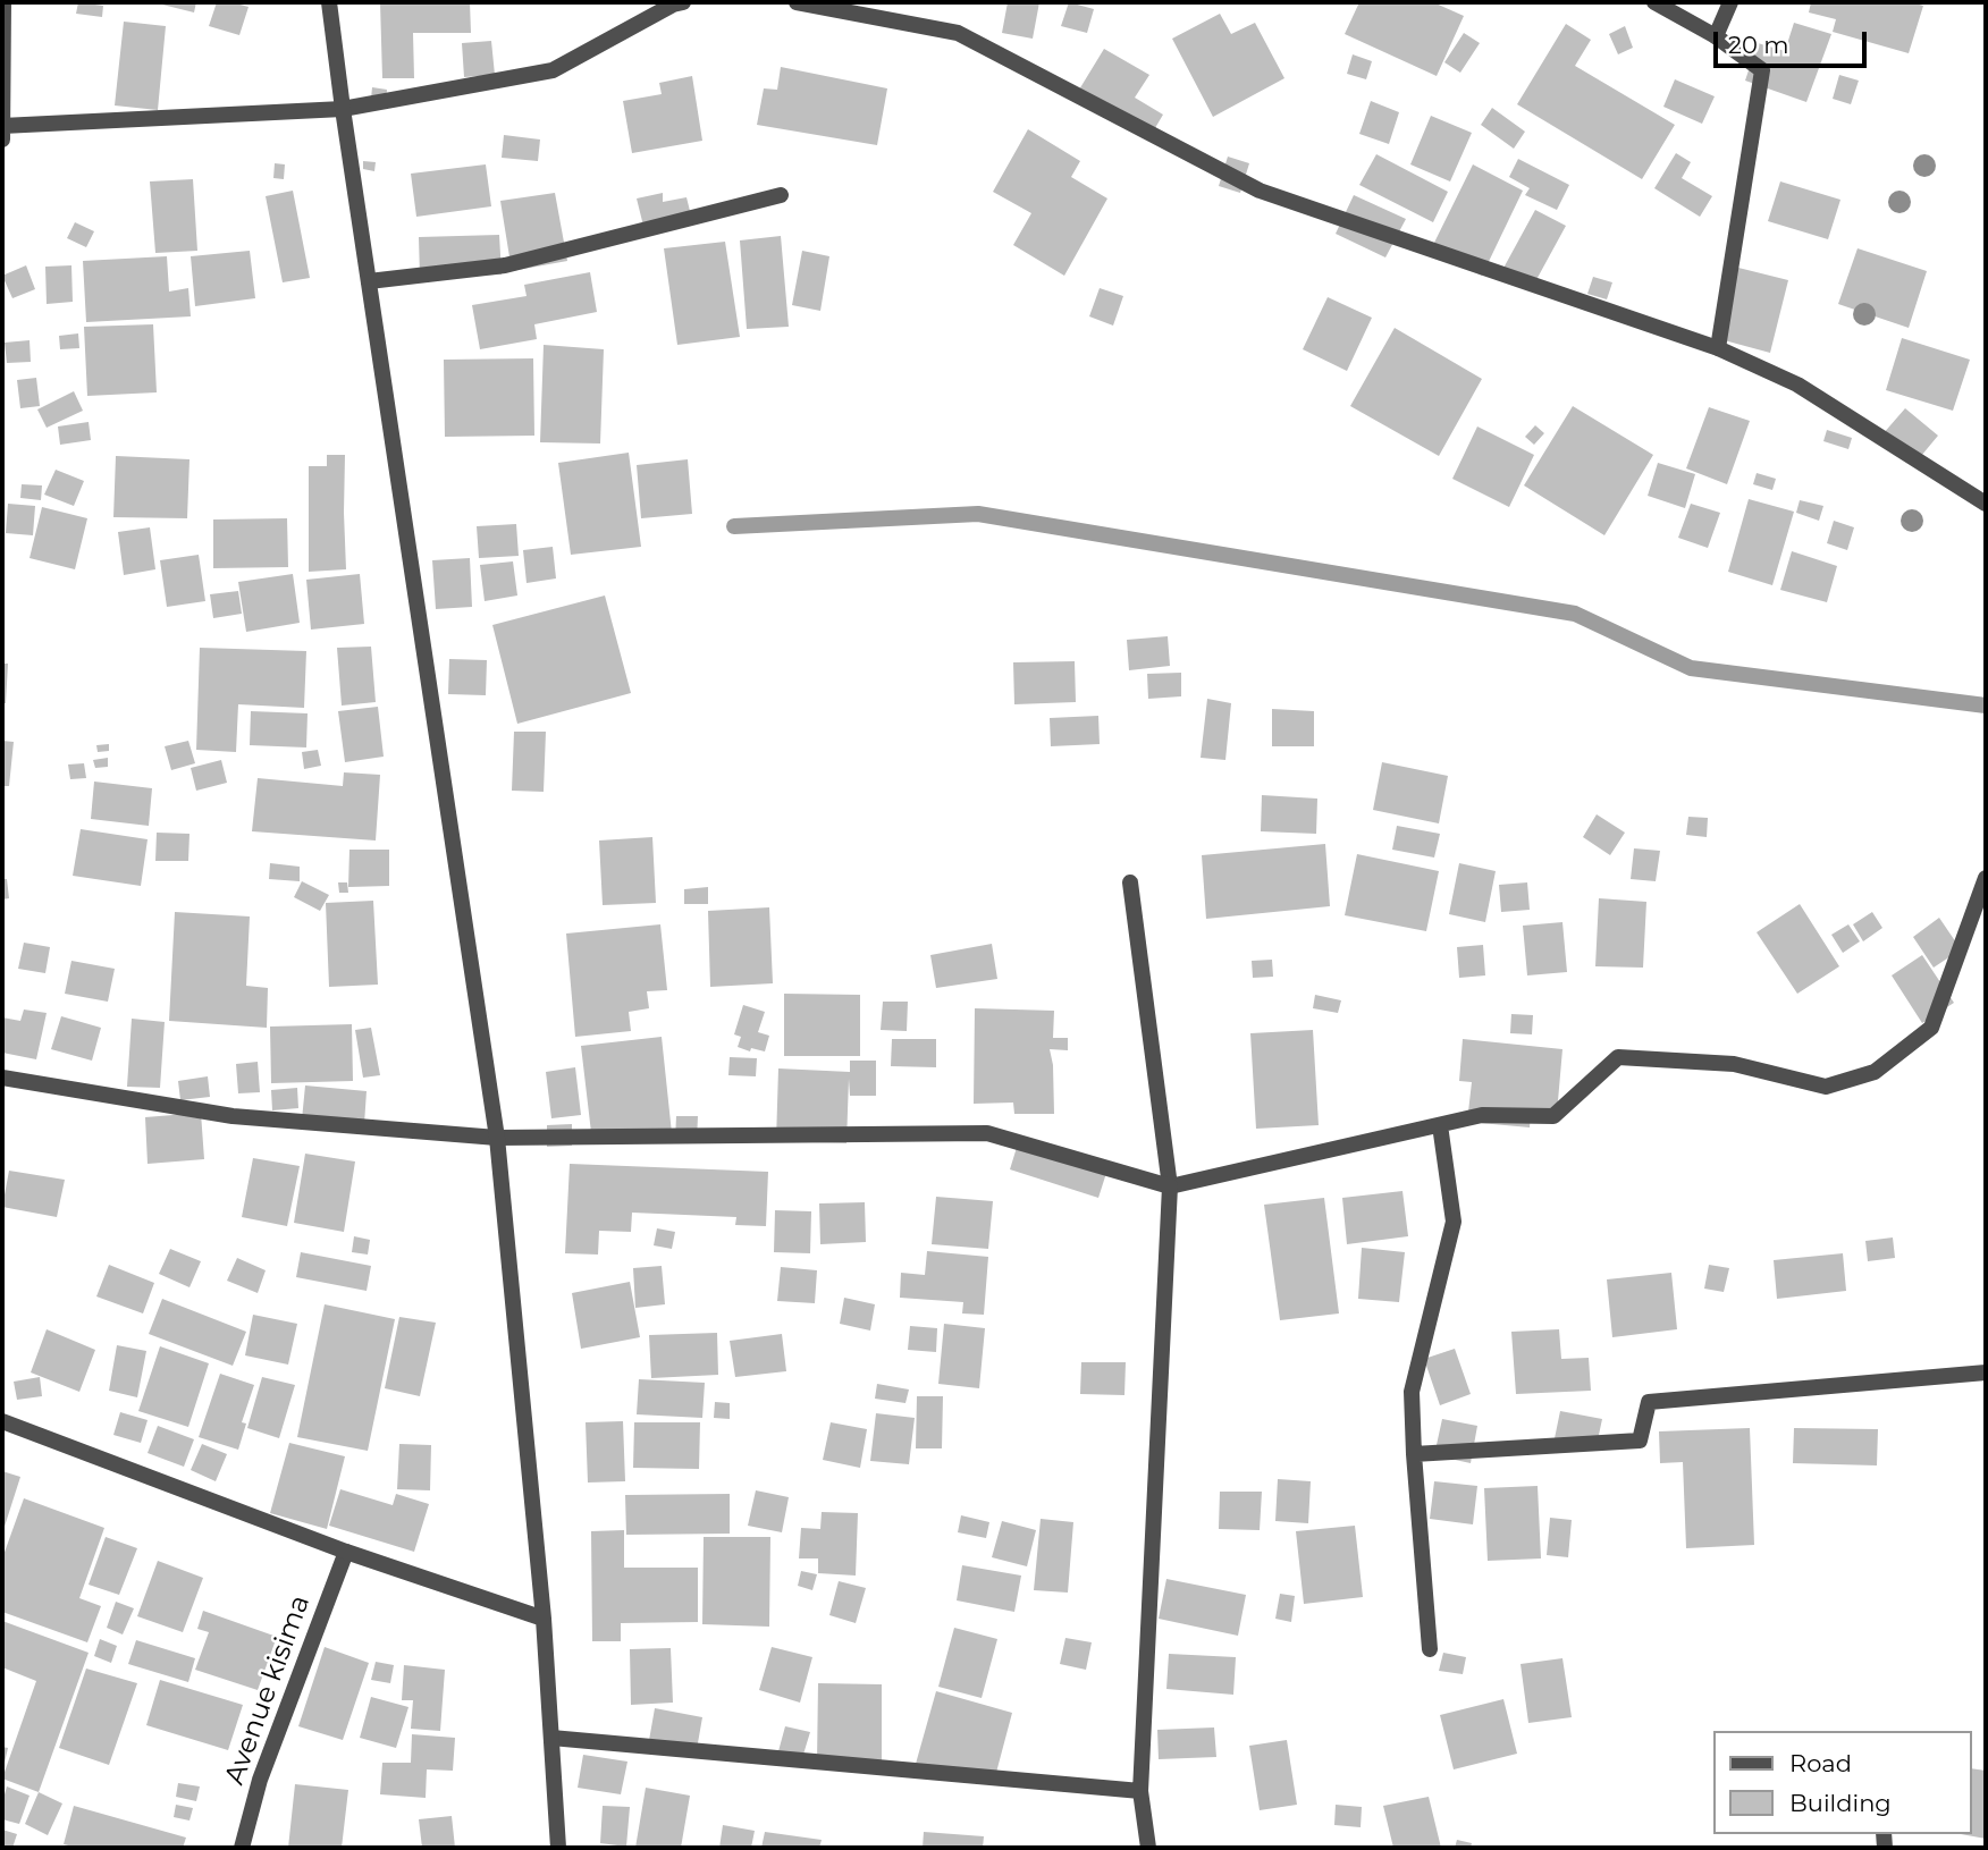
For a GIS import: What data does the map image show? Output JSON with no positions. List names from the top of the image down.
{
  "streets": {
    "street": ["Avenue kisima"]
  },
  "legend": ["Road", "Building"],
  "scale_bar": "20 m"
}
